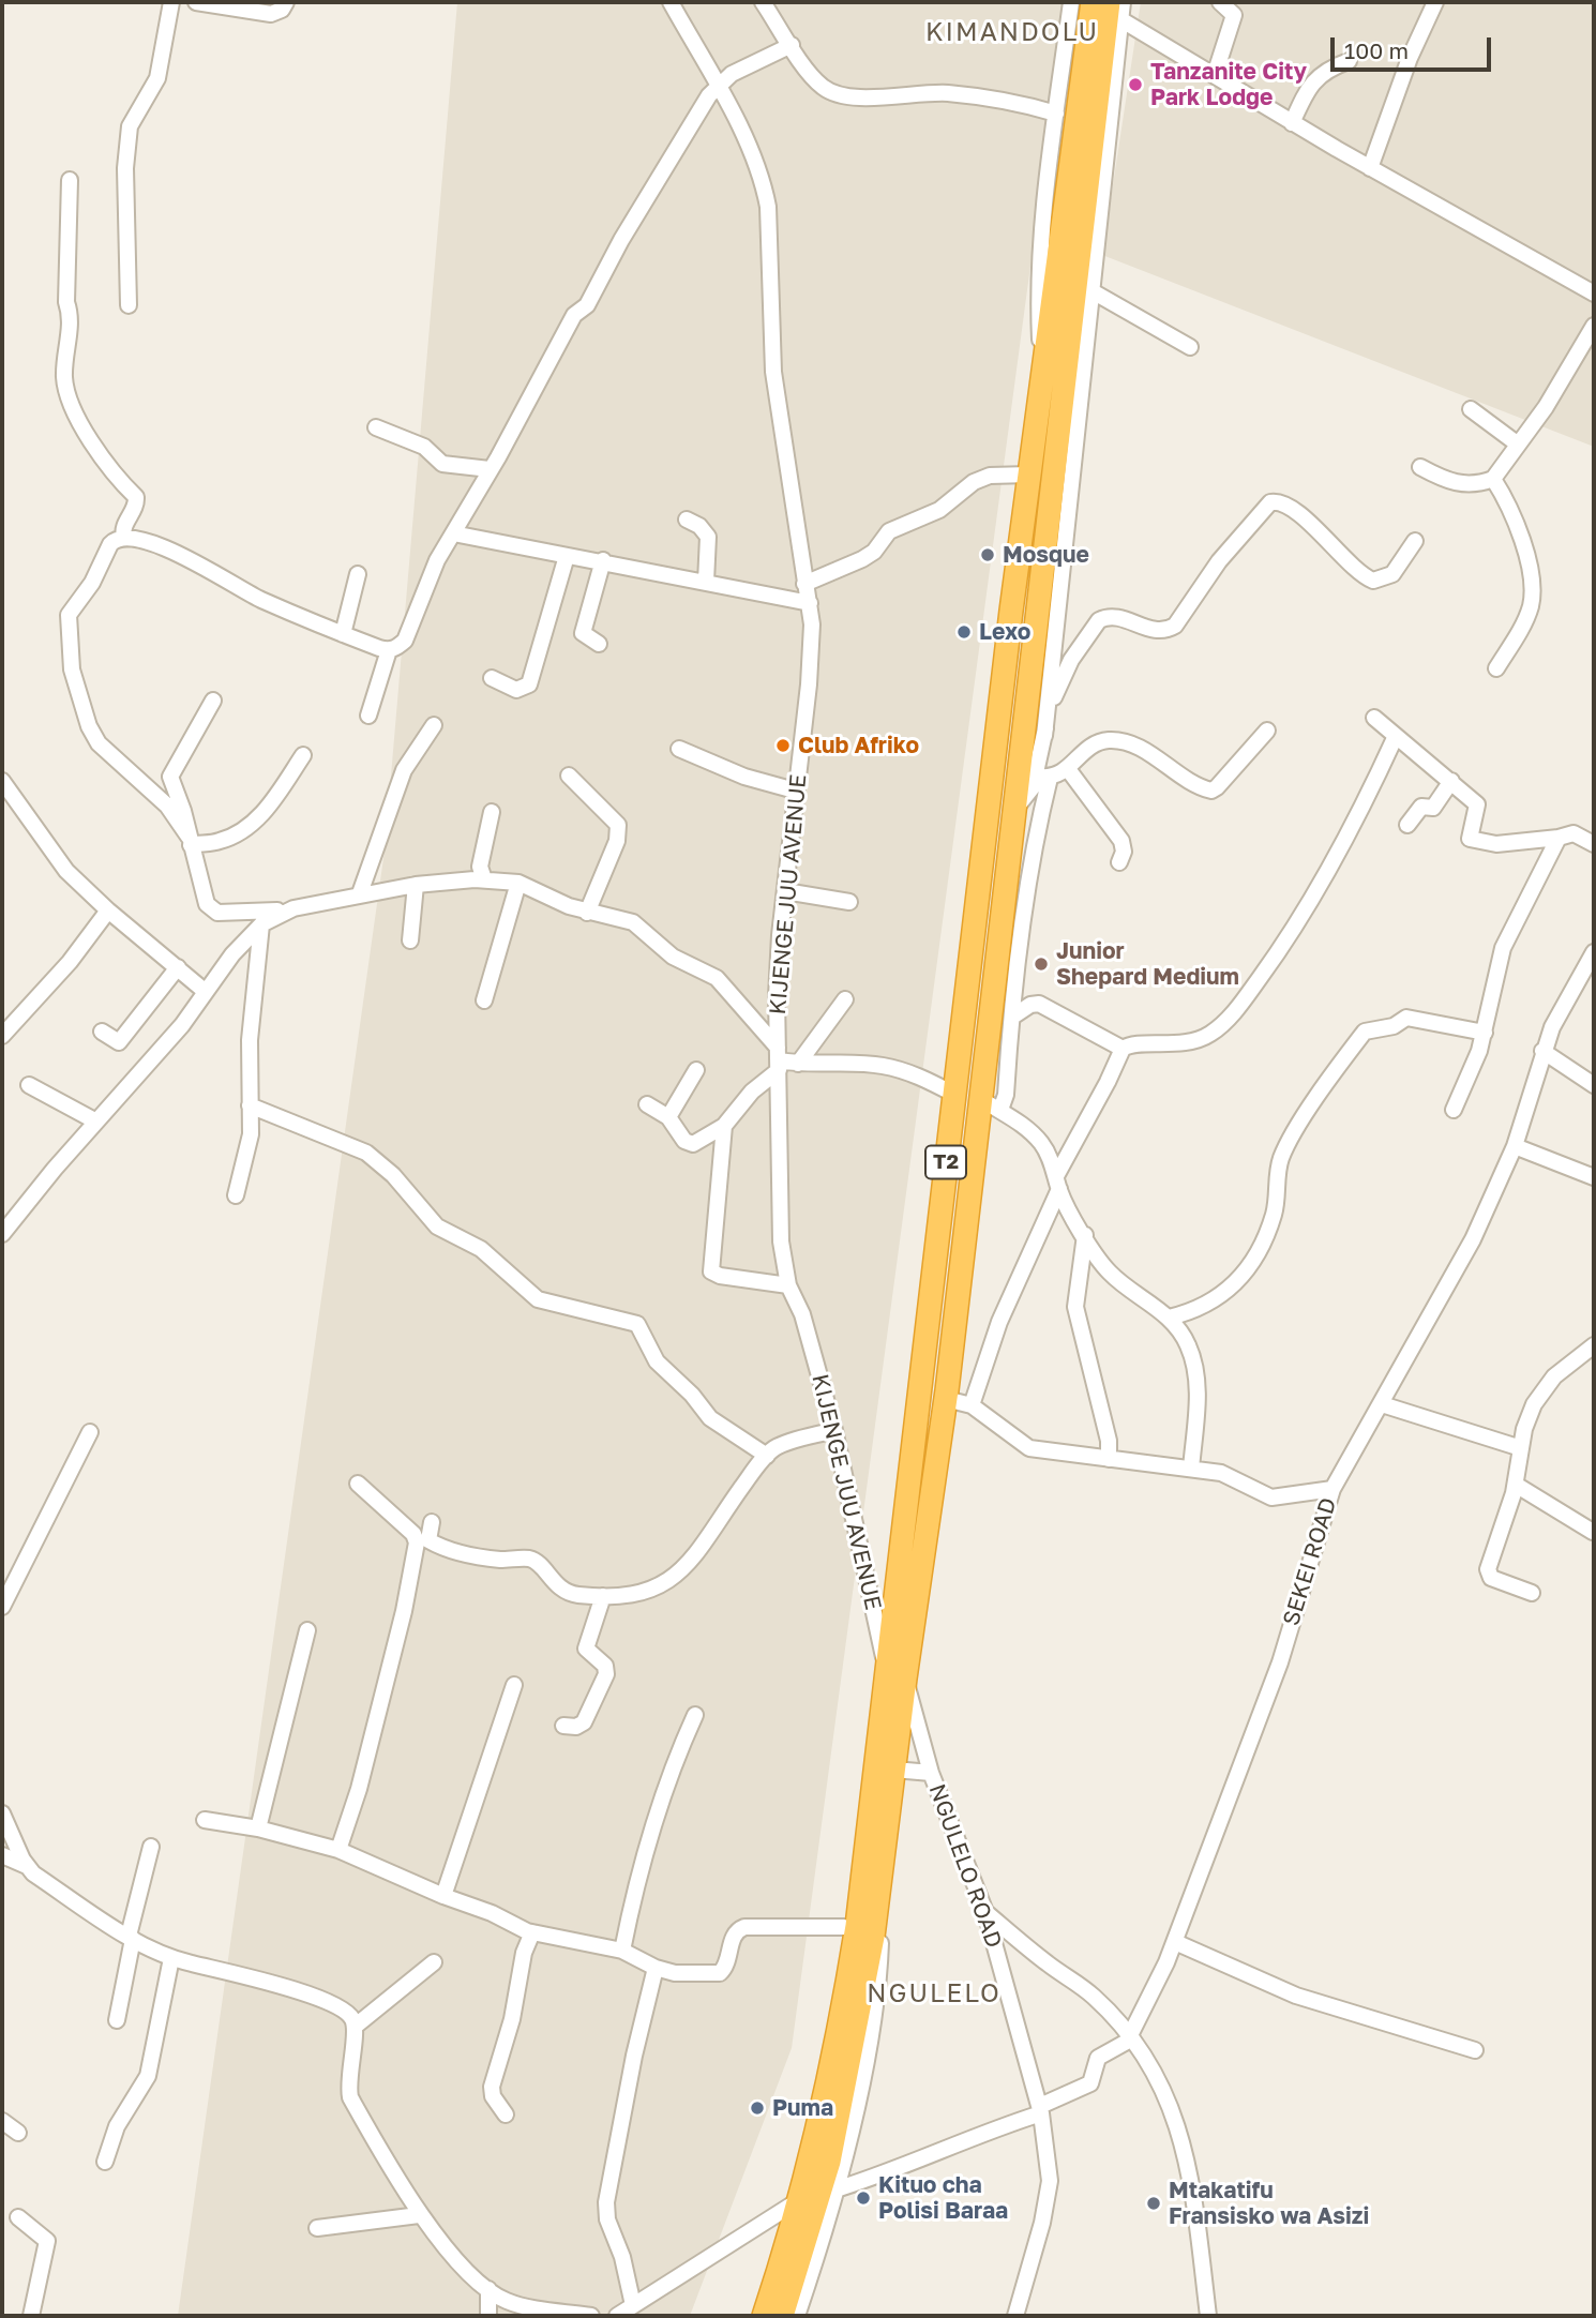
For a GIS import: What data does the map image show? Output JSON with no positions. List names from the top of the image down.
{
  "streets": {
    "highway": ["T2"],
    "street": ["KIJENGE JUU AVENUE", "SEKEI ROAD", "NGULELO ROAD"]
  },
  "crossings": [
    ["KIJENGE JUU AVENUE", "T2"],
    ["T2", "NGULELO ROAD"],
    ["SEKEI ROAD", "NGULELO ROAD"]
  ],
  "districts": ["KIMANDOLU", "NGULELO"],
  "places": [
    "Tanzanite City Park Lodge",
    "Mosque",
    "Lexo",
    "Club Afriko",
    "Junior Shepard Medium",
    "Puma",
    "Kituo cha Polisi Baraa",
    "Mtakatifu Fransisko wa Asizi"
  ],
  "scale_bar": "100 m"
}
